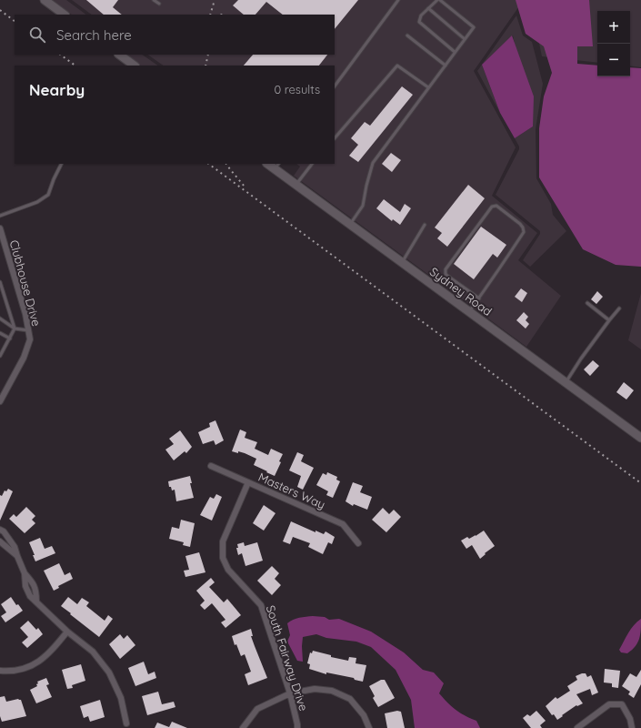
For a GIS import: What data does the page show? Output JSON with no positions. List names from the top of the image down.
{
  "streets": {
    "street": [
      "Clubhouse Drive",
      "Sydney Road",
      "Masters Way",
      "South Fairway Drive"
    ]
  },
  "crossings": [
    ["Masters Way", "South Fairway Drive"]
  ],
  "page": {
    "map_buttons": ["+", "−"],
    "search": "Search here",
    "heading": ["Nearby", "0 results"]
  }
}
